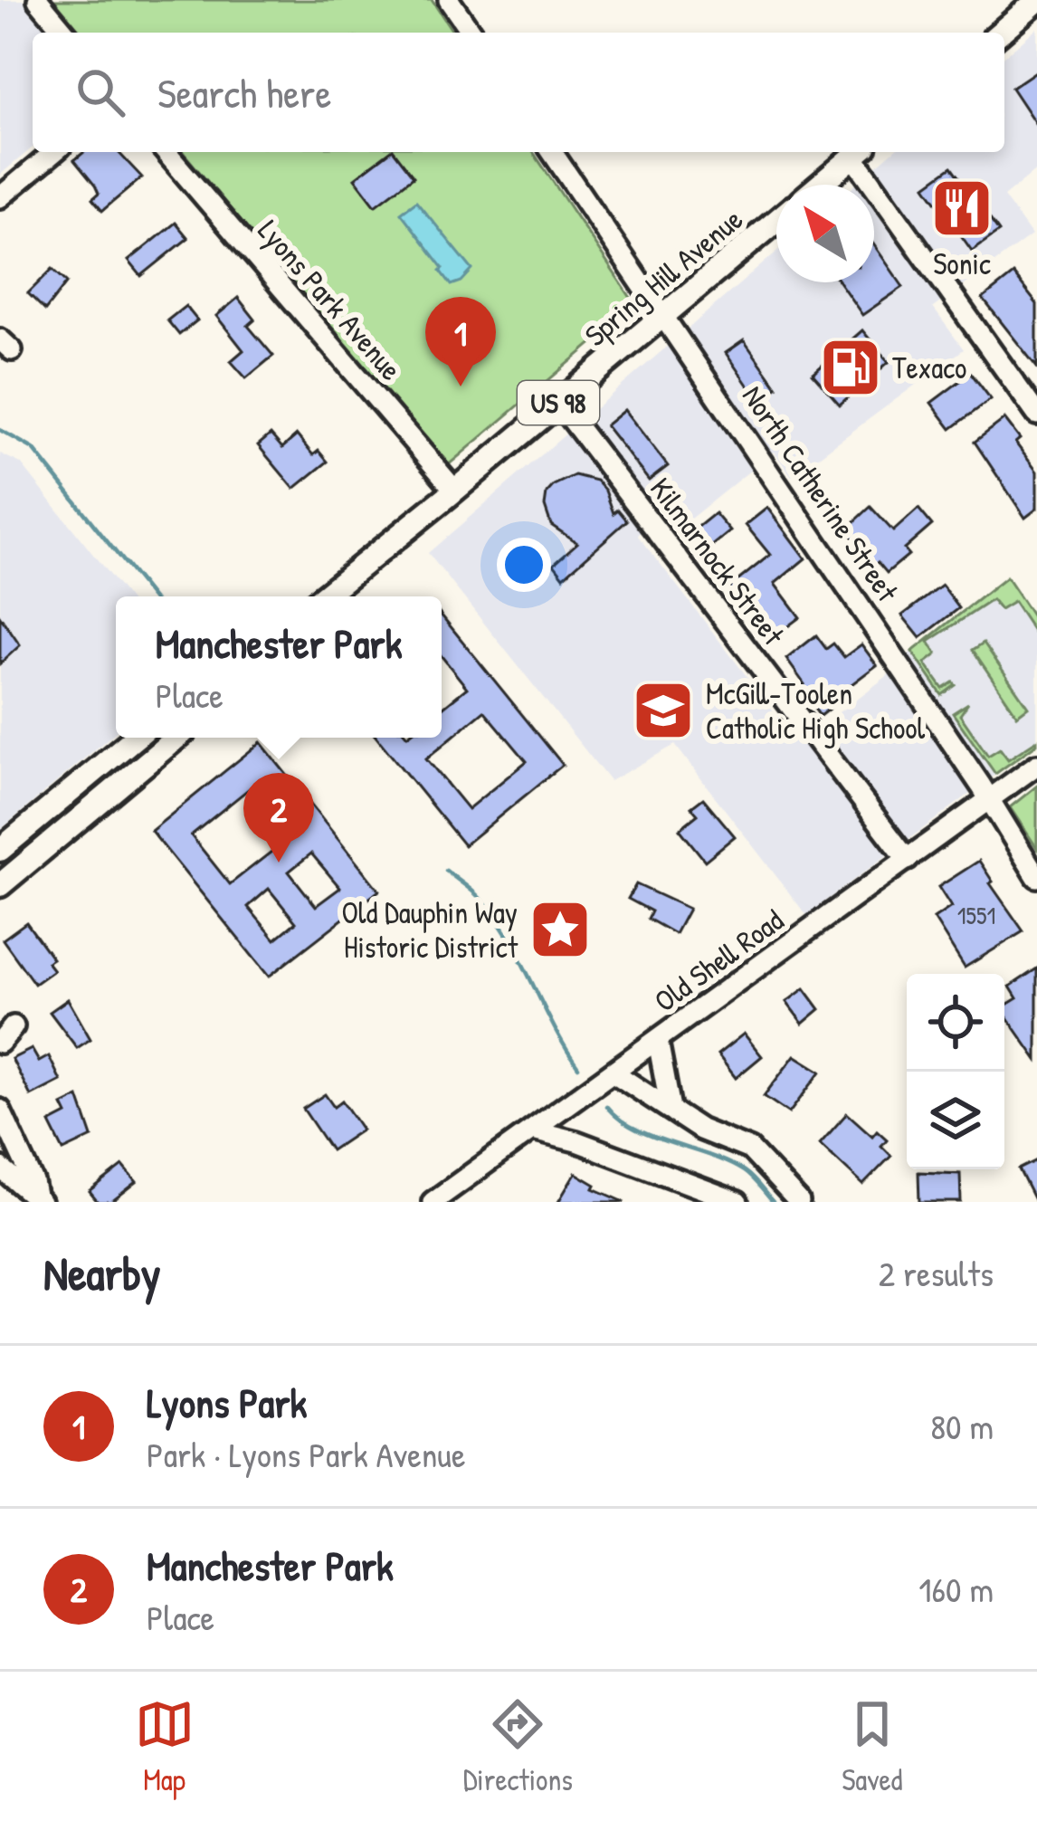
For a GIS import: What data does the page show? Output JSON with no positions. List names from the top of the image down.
{
  "streets": {
    "main road": ["Spring Hill Avenue", "US 98"],
    "street": [
      "Lyons Park Avenue",
      "North Catherine Street",
      "Kilmarnock Street",
      "Old Shell Road"
    ]
  },
  "crossings": [
    ["Spring Hill Avenue", "Lyons Park Avenue"],
    ["Spring Hill Avenue", "North Catherine Street"],
    ["Spring Hill Avenue", "Kilmarnock Street"],
    ["North Catherine Street", "Old Shell Road"],
    ["Kilmarnock Street", "Old Shell Road"]
  ],
  "places": {
    "restaurant": ["Sonic"],
    "fuel station": ["Texaco"],
    "school or university": ["McGill-Toolen Catholic High School"],
    "place": ["Old Dauphin Way Historic District"]
  },
  "house_numbers": ["1551"],
  "north": "top left",
  "page": {
    "search": "Search here",
    "pins": ["1", "2"],
    "popup": ["Manchester Park", "Place"],
    "heading": ["Nearby", "2 results"],
    "list": [
      {
        "mark": "1",
        "name": "Lyons Park",
        "note": "Park · Lyons Park Avenue",
        "value": "80 m"
      },
      {
        "mark": "2",
        "name": "Manchester Park",
        "note": "Place",
        "value": "160 m"
      }
    ],
    "nav": ["Map", "Directions", "Saved"]
  }
}
